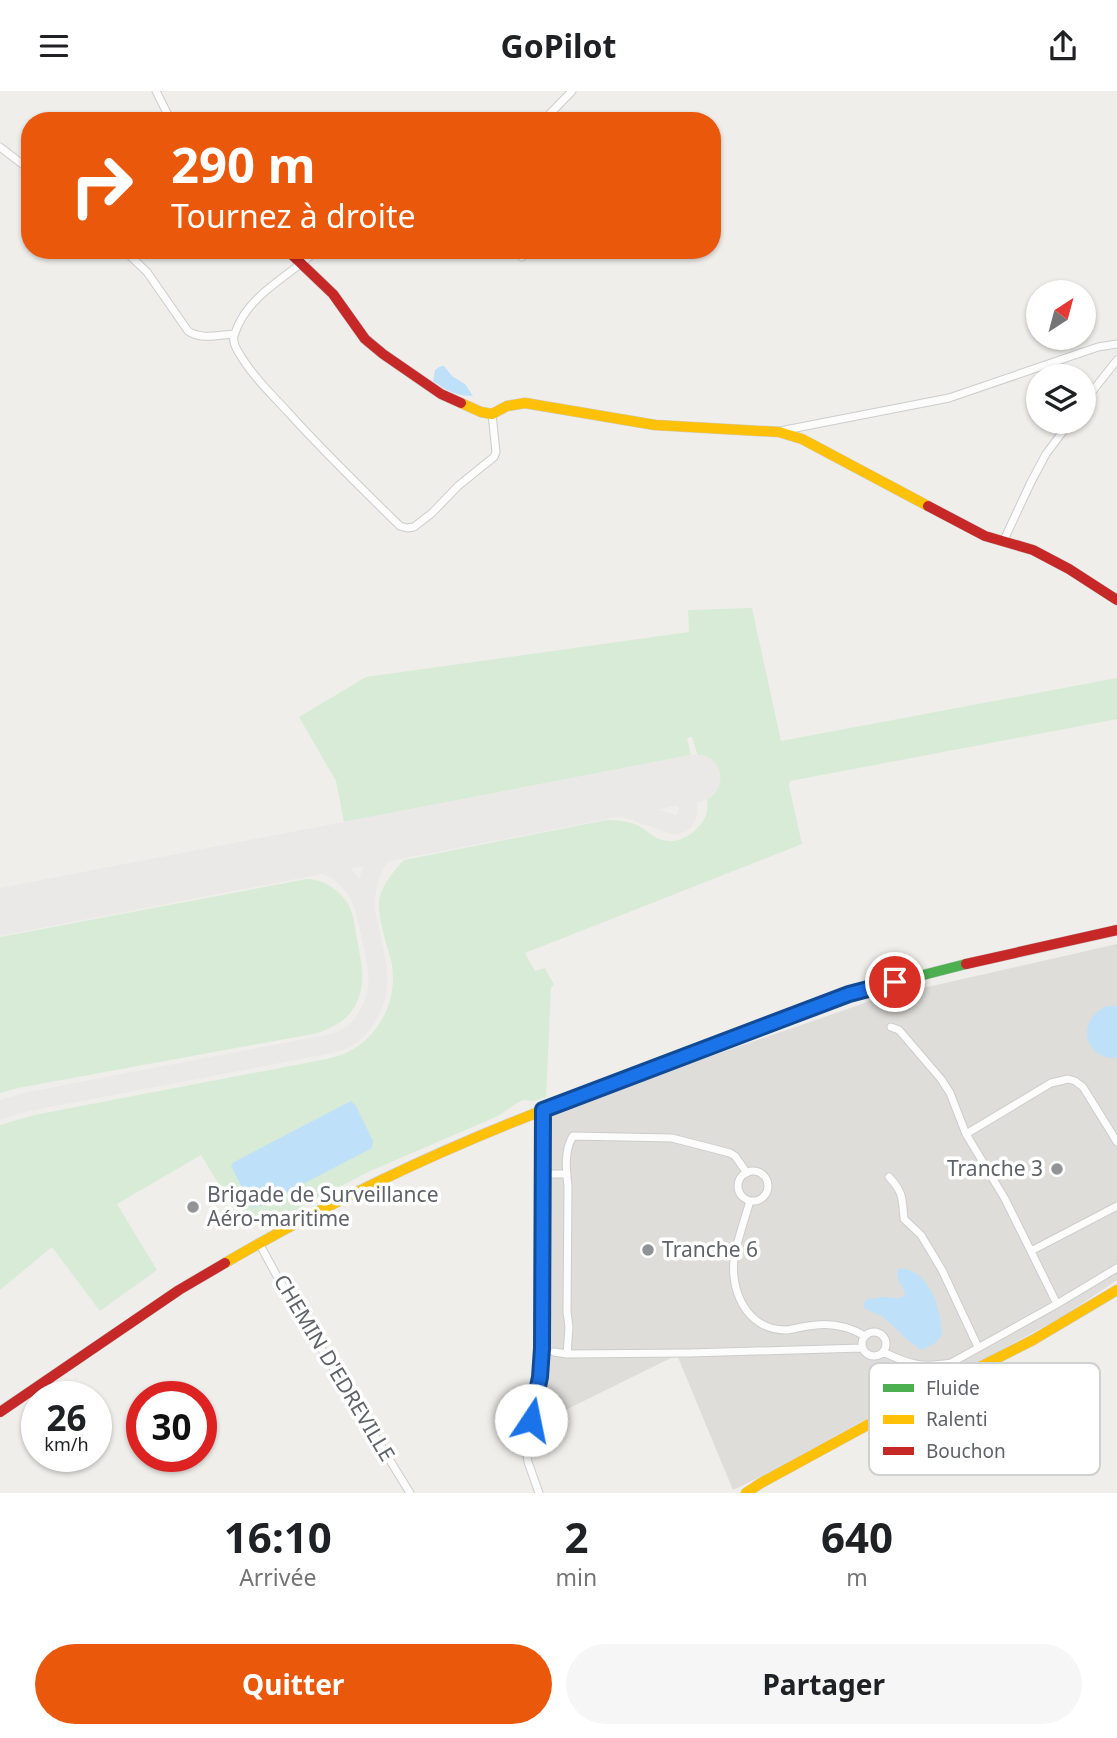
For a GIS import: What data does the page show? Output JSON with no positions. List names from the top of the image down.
{
  "streets": {
    "street": ["CHEMIN D'EDREVILLE"]
  },
  "places": ["Tranche 3", "Brigade de Surveillance Aéro-maritime", "Tranche 6"],
  "legend": ["Fluide", "Ralenti", "Bouchon"],
  "north": "top right",
  "page": {
    "header": "GoPilot",
    "turn": ["290 m", "Tournez à droite"],
    "speed": "26 km/h",
    "limit": "30",
    "eta": [
      "16:10",
      "Arrivée",
      "2",
      "min",
      "640",
      "m"
    ],
    "buttons": ["Quitter", "Partager"]
  }
}
